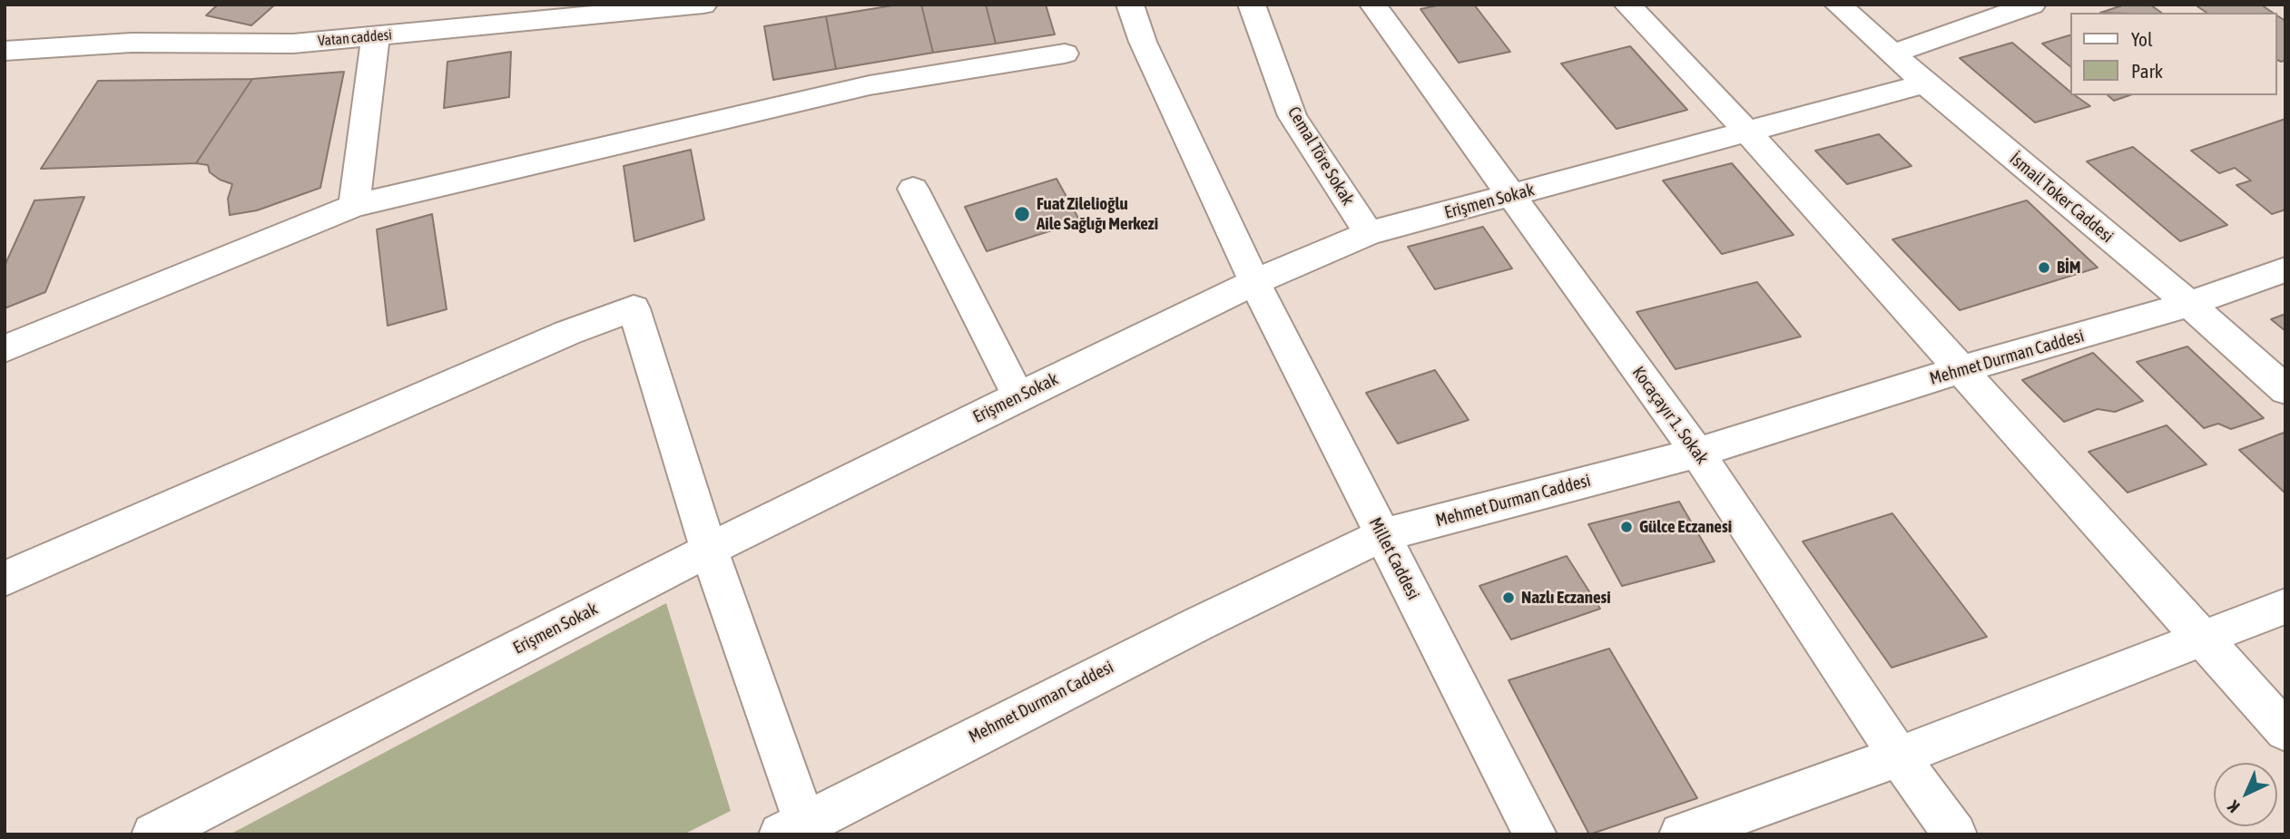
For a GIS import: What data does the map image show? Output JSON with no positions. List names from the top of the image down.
{
  "streets": {
    "street": [
      "Vatan caddesi",
      "Cemal Töre Sokak",
      "İsmail Toker Caddesi",
      "Erişmen Sokak",
      "Mehmet Durman Caddesi",
      "Kocaçayır 1. Sokak",
      "Millet Caddesi"
    ]
  },
  "crossings": [
    ["Cemal Töre Sokak", "Erişmen Sokak"],
    ["İsmail Toker Caddesi", "Erişmen Sokak"],
    ["İsmail Toker Caddesi", "Mehmet Durman Caddesi"],
    ["Erişmen Sokak", "Kocaçayır 1. Sokak"],
    ["Erişmen Sokak", "Millet Caddesi"],
    ["Mehmet Durman Caddesi", "Kocaçayır 1. Sokak"],
    ["Mehmet Durman Caddesi", "Millet Caddesi"]
  ],
  "places": [
    "Fuat Zilelioğlu Aile Sağlığı Merkezi",
    "BİM",
    "Gülce Eczanesi",
    "Nazlı Eczanesi"
  ],
  "legend": ["Yol", "Park"],
  "north": "bottom left"
}
